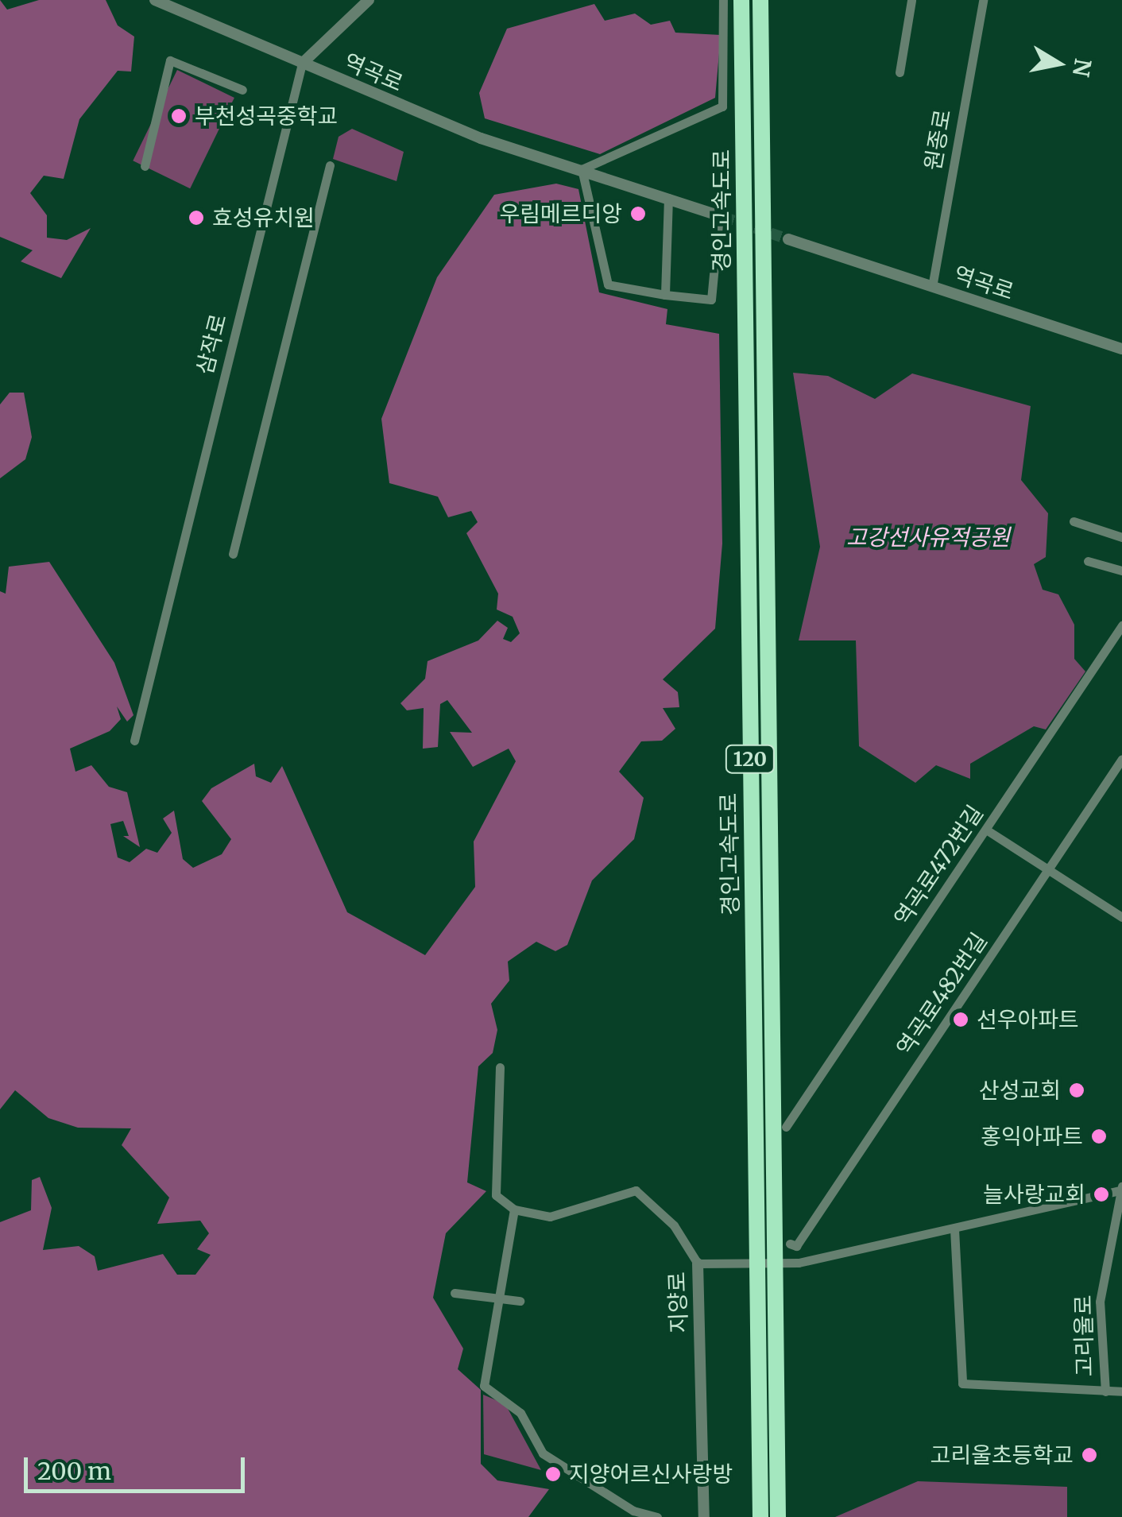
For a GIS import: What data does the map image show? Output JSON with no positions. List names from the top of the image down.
{
  "streets": {
    "highway": ["경인고속도로", "120"],
    "street": [
      "역곡로",
      "원종로",
      "삼작로",
      "역곡로472번길",
      "역곡로482번길",
      "지양로",
      "고리울로"
    ]
  },
  "crossings": [
    ["역곡로", "원종로"],
    ["역곡로", "삼작로"]
  ],
  "parks": ["고강선사유적공원"],
  "places": [
    "부천성곡중학교",
    "우림메르디앙",
    "효성유치원",
    "선우아파트",
    "산성교회",
    "홍익아파트",
    "늘사랑교회",
    "고리울초등학교",
    "지양어르신사랑방"
  ],
  "scale_bar": "200 m",
  "north": "right"
}
